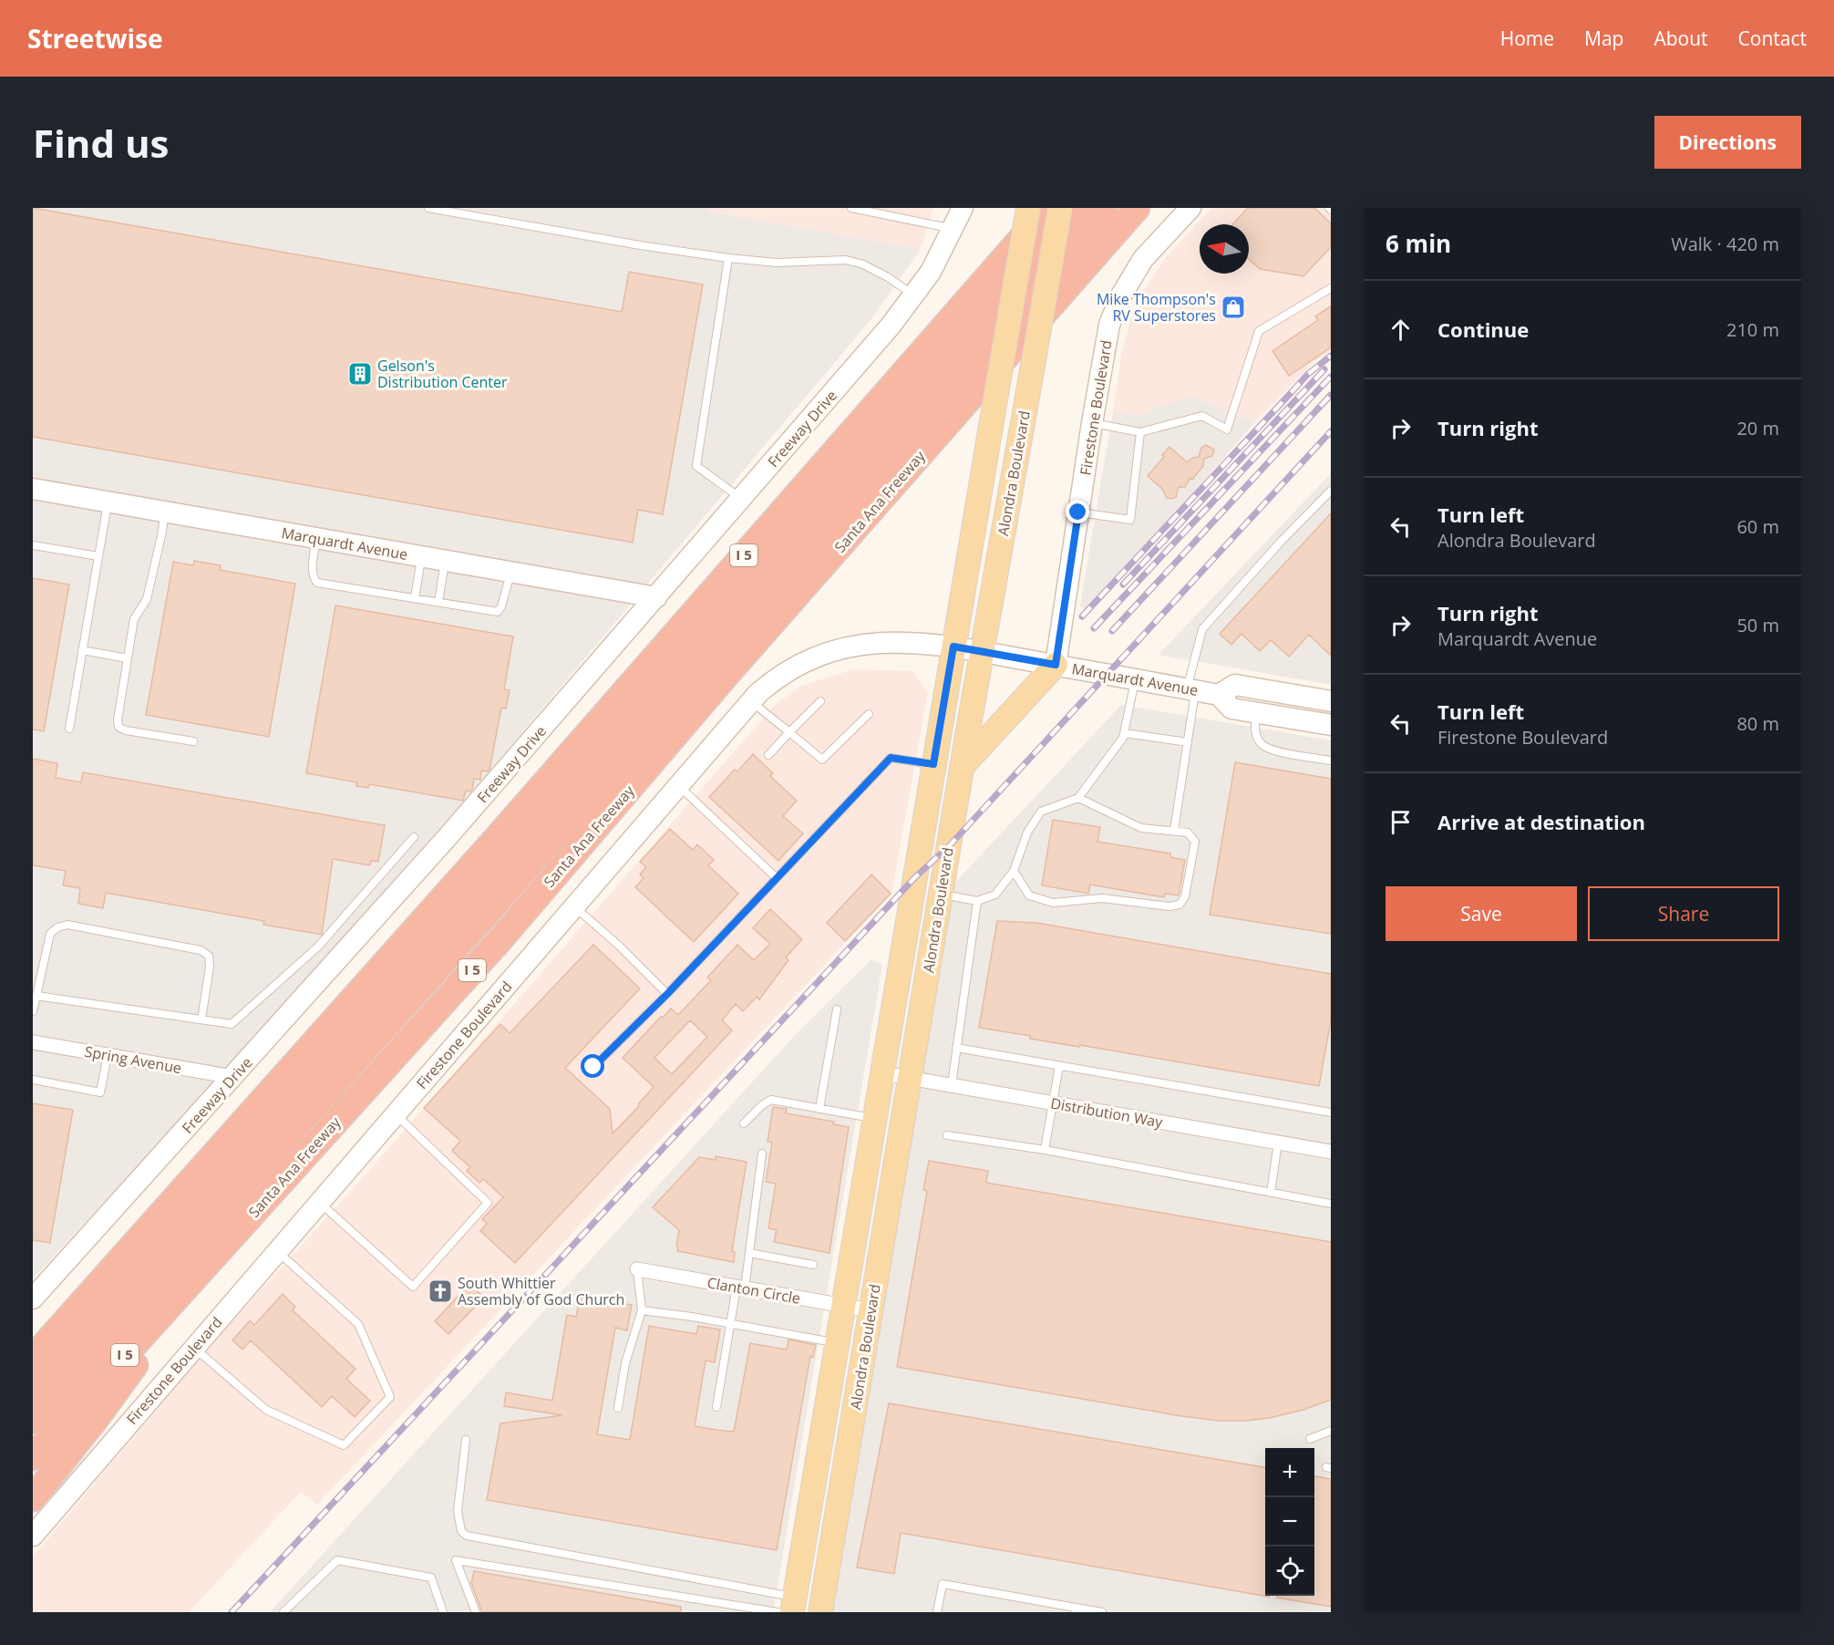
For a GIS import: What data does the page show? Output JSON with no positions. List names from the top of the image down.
{
  "streets": {
    "highway": ["Santa Ana Freeway", "I 5"],
    "main road": ["Alondra Boulevard"],
    "street": [
      "Firestone Boulevard",
      "Freeway Drive",
      "Marquardt Avenue",
      "Spring Avenue",
      "Distribution Way",
      "Clanton Circle"
    ]
  },
  "crossings": [
    ["Firestone Boulevard", "Alondra Boulevard"],
    ["Firestone Boulevard", "Marquardt Avenue"],
    ["Freeway Drive", "Marquardt Avenue"],
    ["Freeway Drive", "Spring Avenue"],
    ["Alondra Boulevard", "Marquardt Avenue"],
    ["Alondra Boulevard", "Distribution Way"],
    ["Alondra Boulevard", "Clanton Circle"]
  ],
  "places": {
    "shop": ["Mike Thompson's RV Superstores"],
    "building": ["Gelson's Distribution Center"],
    "church": ["South Whittier Assembly of God Church"]
  },
  "north": "left",
  "page": {
    "header": "Streetwise",
    "nav": [
      "Home",
      "Map",
      "About",
      "Contact"
    ],
    "buttons": [
      "Directions",
      ["Save", "Share"]
    ],
    "title": "Find us",
    "heading": ["6 min", "Walk · 420 m"],
    "list": [
      ["Continue", "210 m"],
      ["Turn right", "20 m"],
      ["Turn left", "Alondra Boulevard", "60 m"],
      ["Turn right", "Marquardt Avenue", "50 m"],
      ["Turn left", "Firestone Boulevard", "80 m"],
      "Arrive at destination"
    ],
    "map_buttons": ["+", "−"]
  }
}
